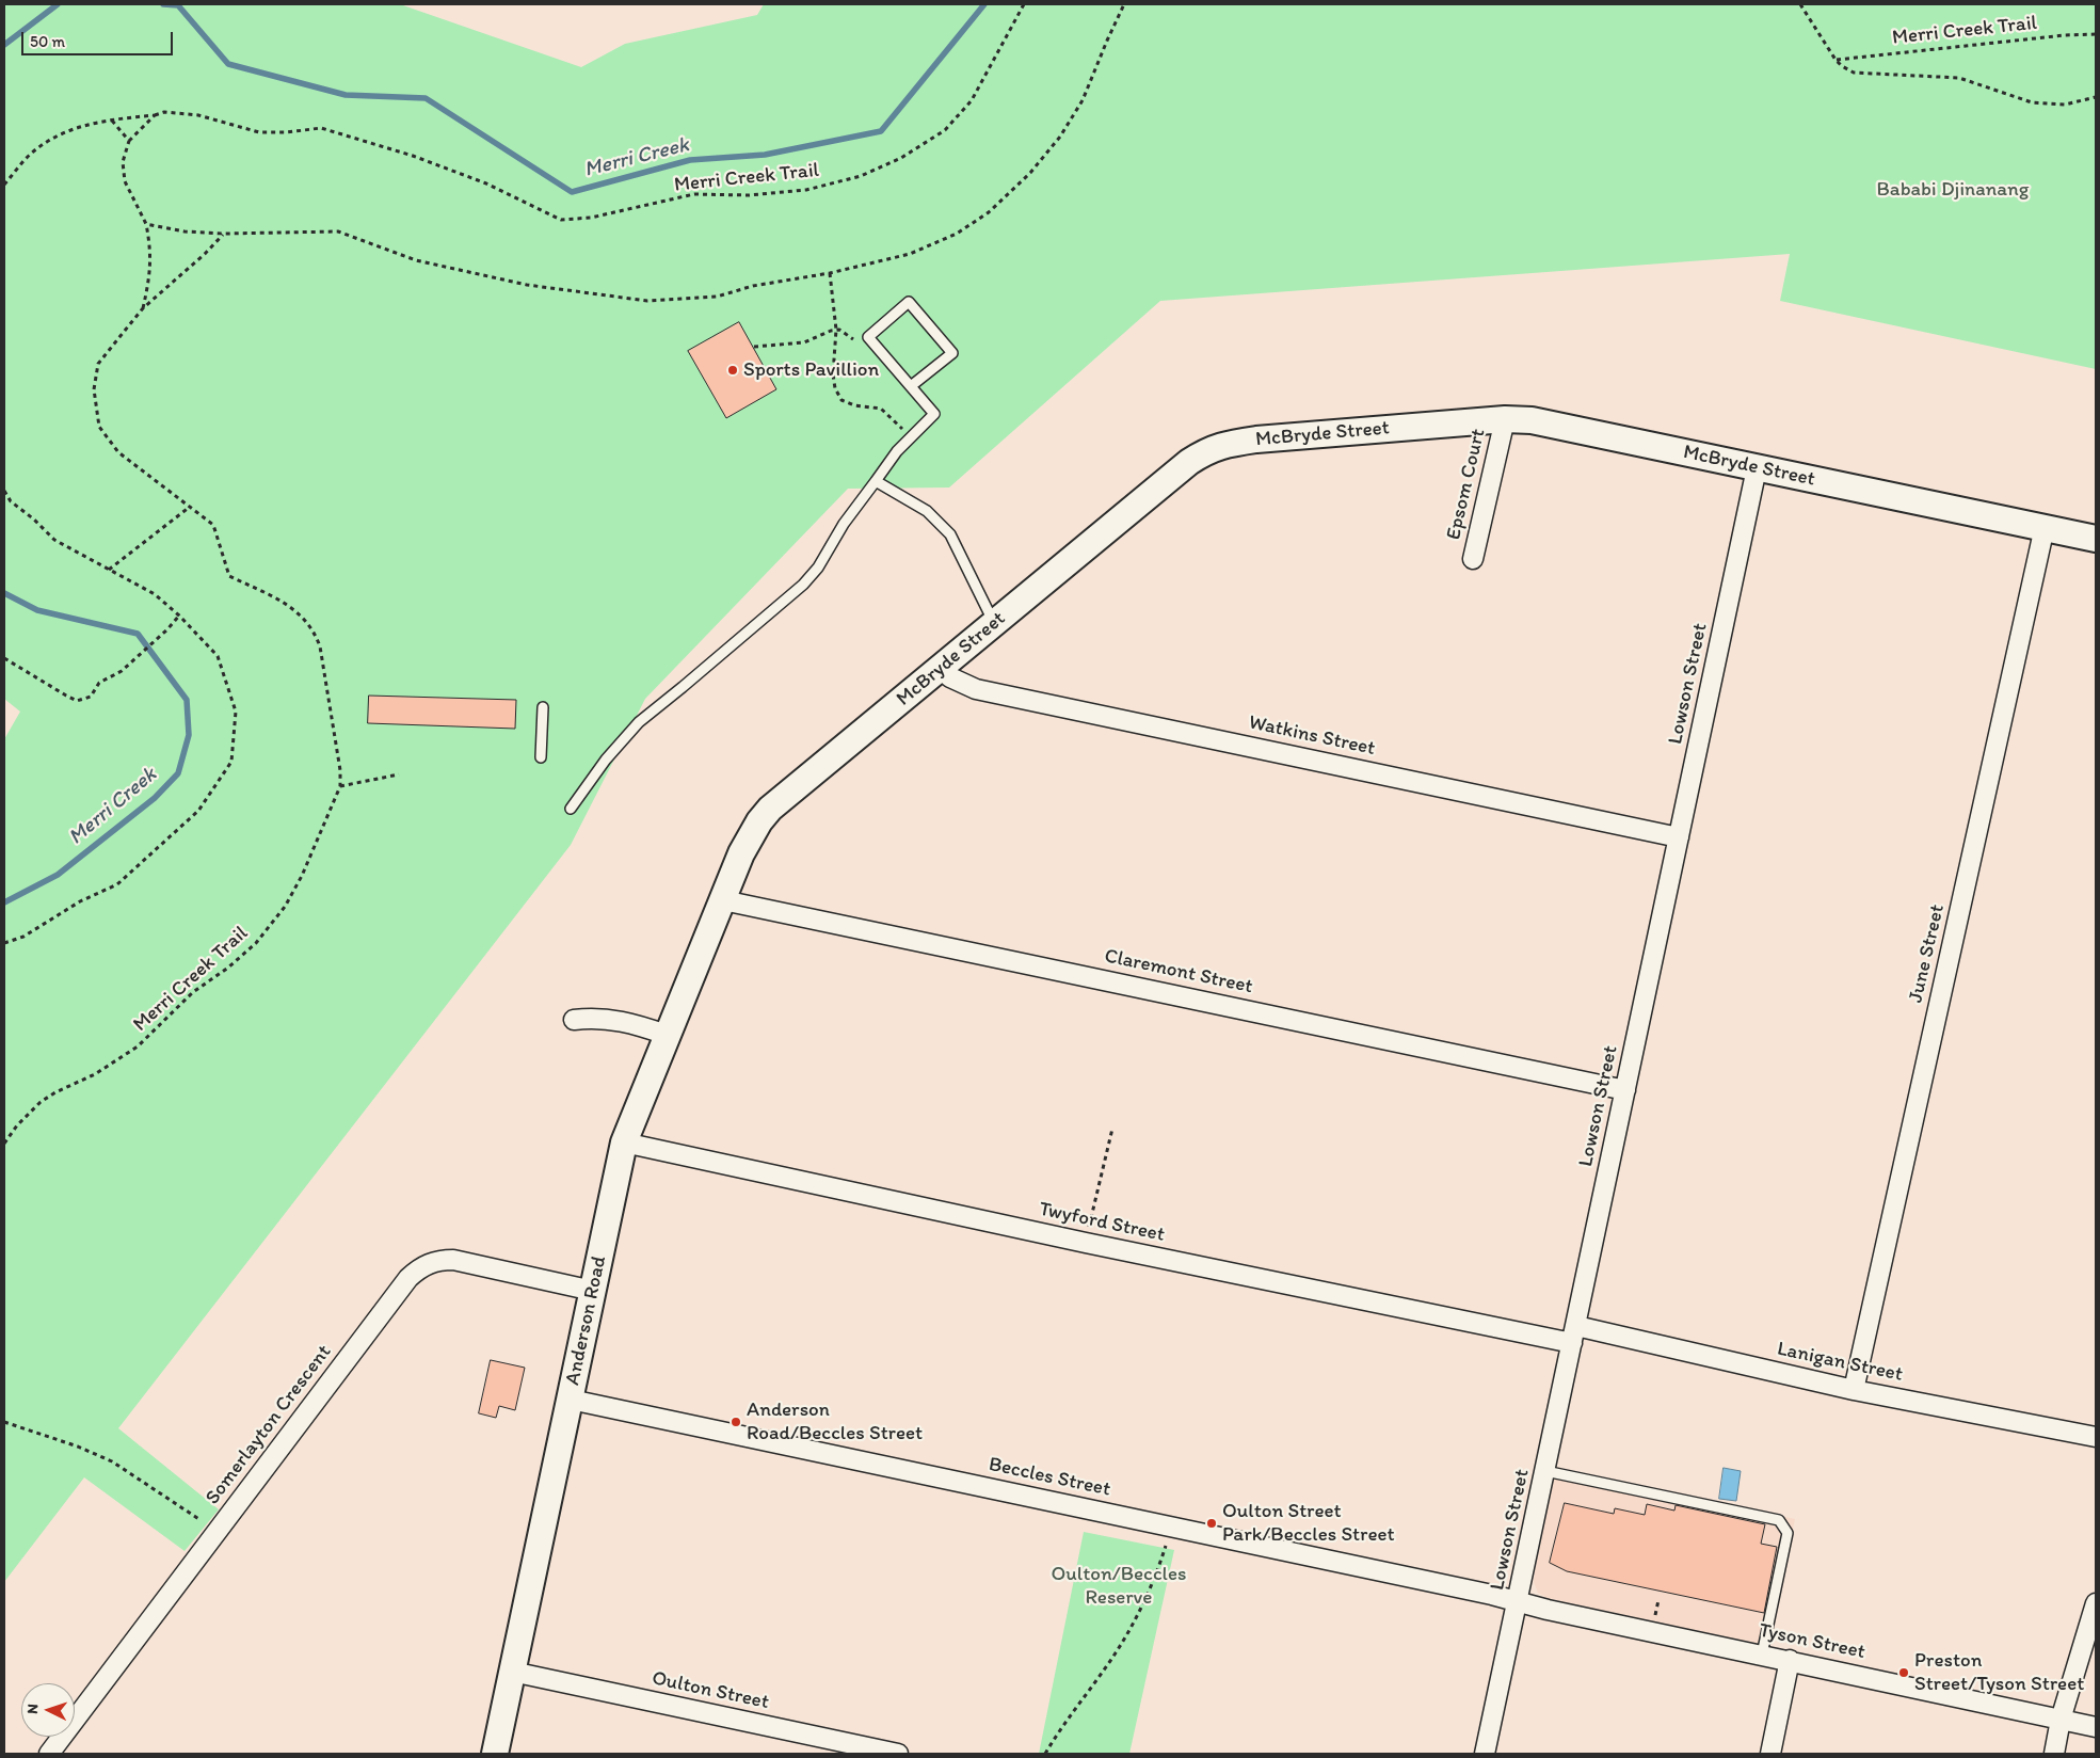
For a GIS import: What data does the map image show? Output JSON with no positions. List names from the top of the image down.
{
  "streets": {
    "street": [
      "McBryde Street",
      "Epsom Court",
      "Lowson Street",
      "Watkins Street",
      "June Street",
      "Claremont Street",
      "Twyford Street",
      "Anderson Road",
      "Lanigan Street",
      "Somerlayton Crescent",
      "Beccles Street",
      "Tyson Street",
      "Oulton Street"
    ],
    "path": ["Merri Creek Trail"]
  },
  "crossings": [
    ["McBryde Street", "Epsom Court"],
    ["McBryde Street", "Lowson Street"],
    ["McBryde Street", "Watkins Street"],
    ["McBryde Street", "June Street"],
    ["McBryde Street", "Claremont Street"],
    ["McBryde Street", "Anderson Road"],
    ["Lowson Street", "Watkins Street"],
    ["Lowson Street", "Claremont Street"],
    ["Lowson Street", "Twyford Street"],
    ["Lowson Street", "Lanigan Street"],
    ["Lowson Street", "Beccles Street"],
    ["Lowson Street", "Tyson Street"],
    ["June Street", "Lanigan Street"],
    ["Claremont Street", "Anderson Road"],
    ["Twyford Street", "Anderson Road"],
    ["Twyford Street", "Lanigan Street"],
    ["Anderson Road", "Somerlayton Crescent"],
    ["Anderson Road", "Beccles Street"],
    ["Anderson Road", "Oulton Street"],
    ["Beccles Street", "Tyson Street"]
  ],
  "water": ["Merri Creek"],
  "parks": ["Bababi Djinanang", "Oulton/Beccles Reserve"],
  "places": [
    "Sports Pavillion",
    "Anderson Road/Beccles Street",
    "Oulton Street Park/Beccles Street",
    "Preston Street/Tyson Street"
  ],
  "scale_bar": "50 m",
  "north": "left"
}
